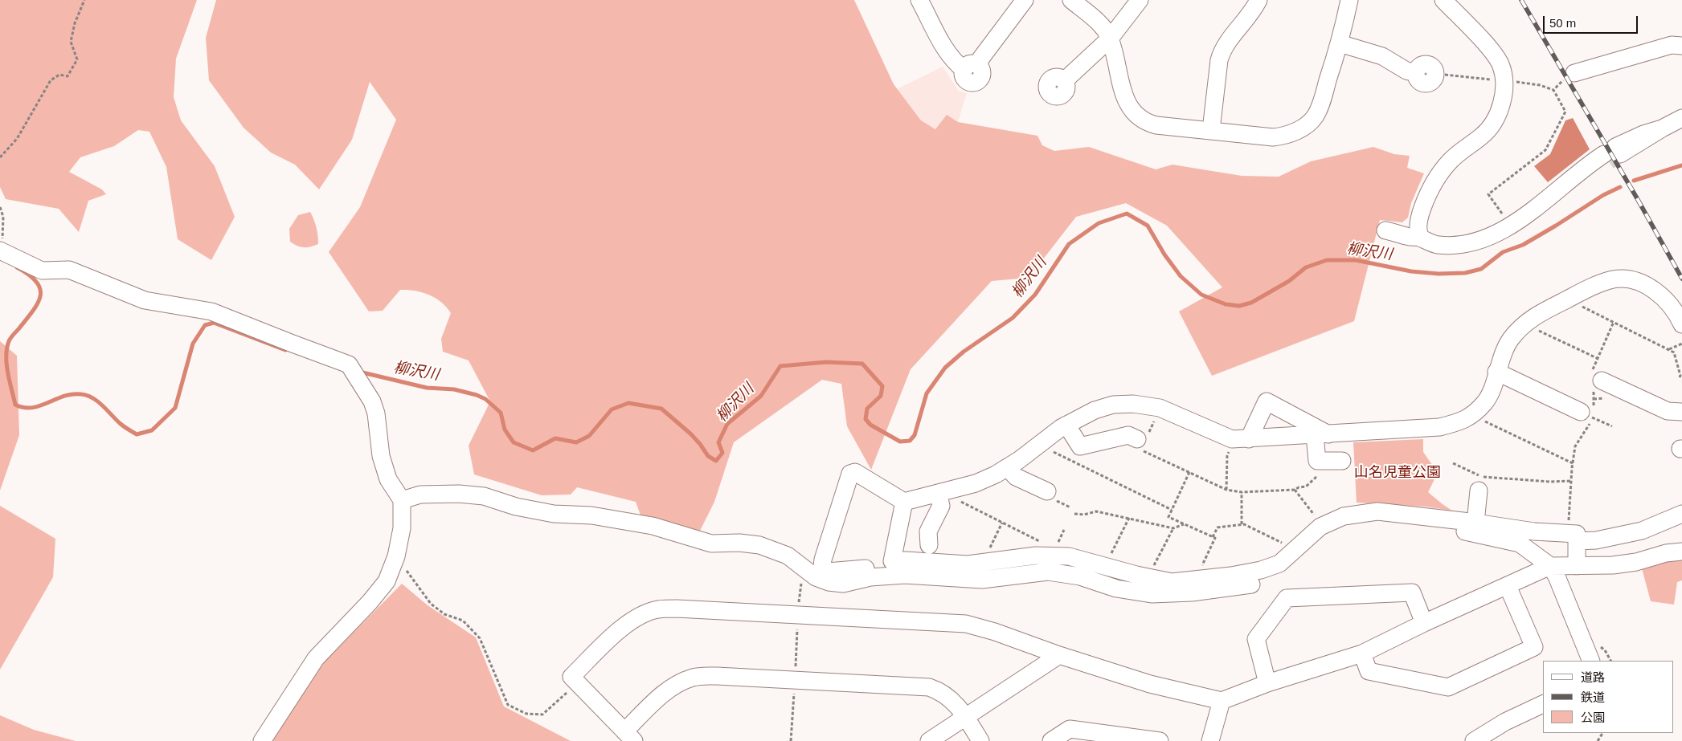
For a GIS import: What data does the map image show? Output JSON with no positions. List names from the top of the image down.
{
  "water": ["柳沢川"],
  "parks": ["山名児童公園"],
  "legend": ["道路", "鉄道", "公園"],
  "scale_bar": "50 m"
}
